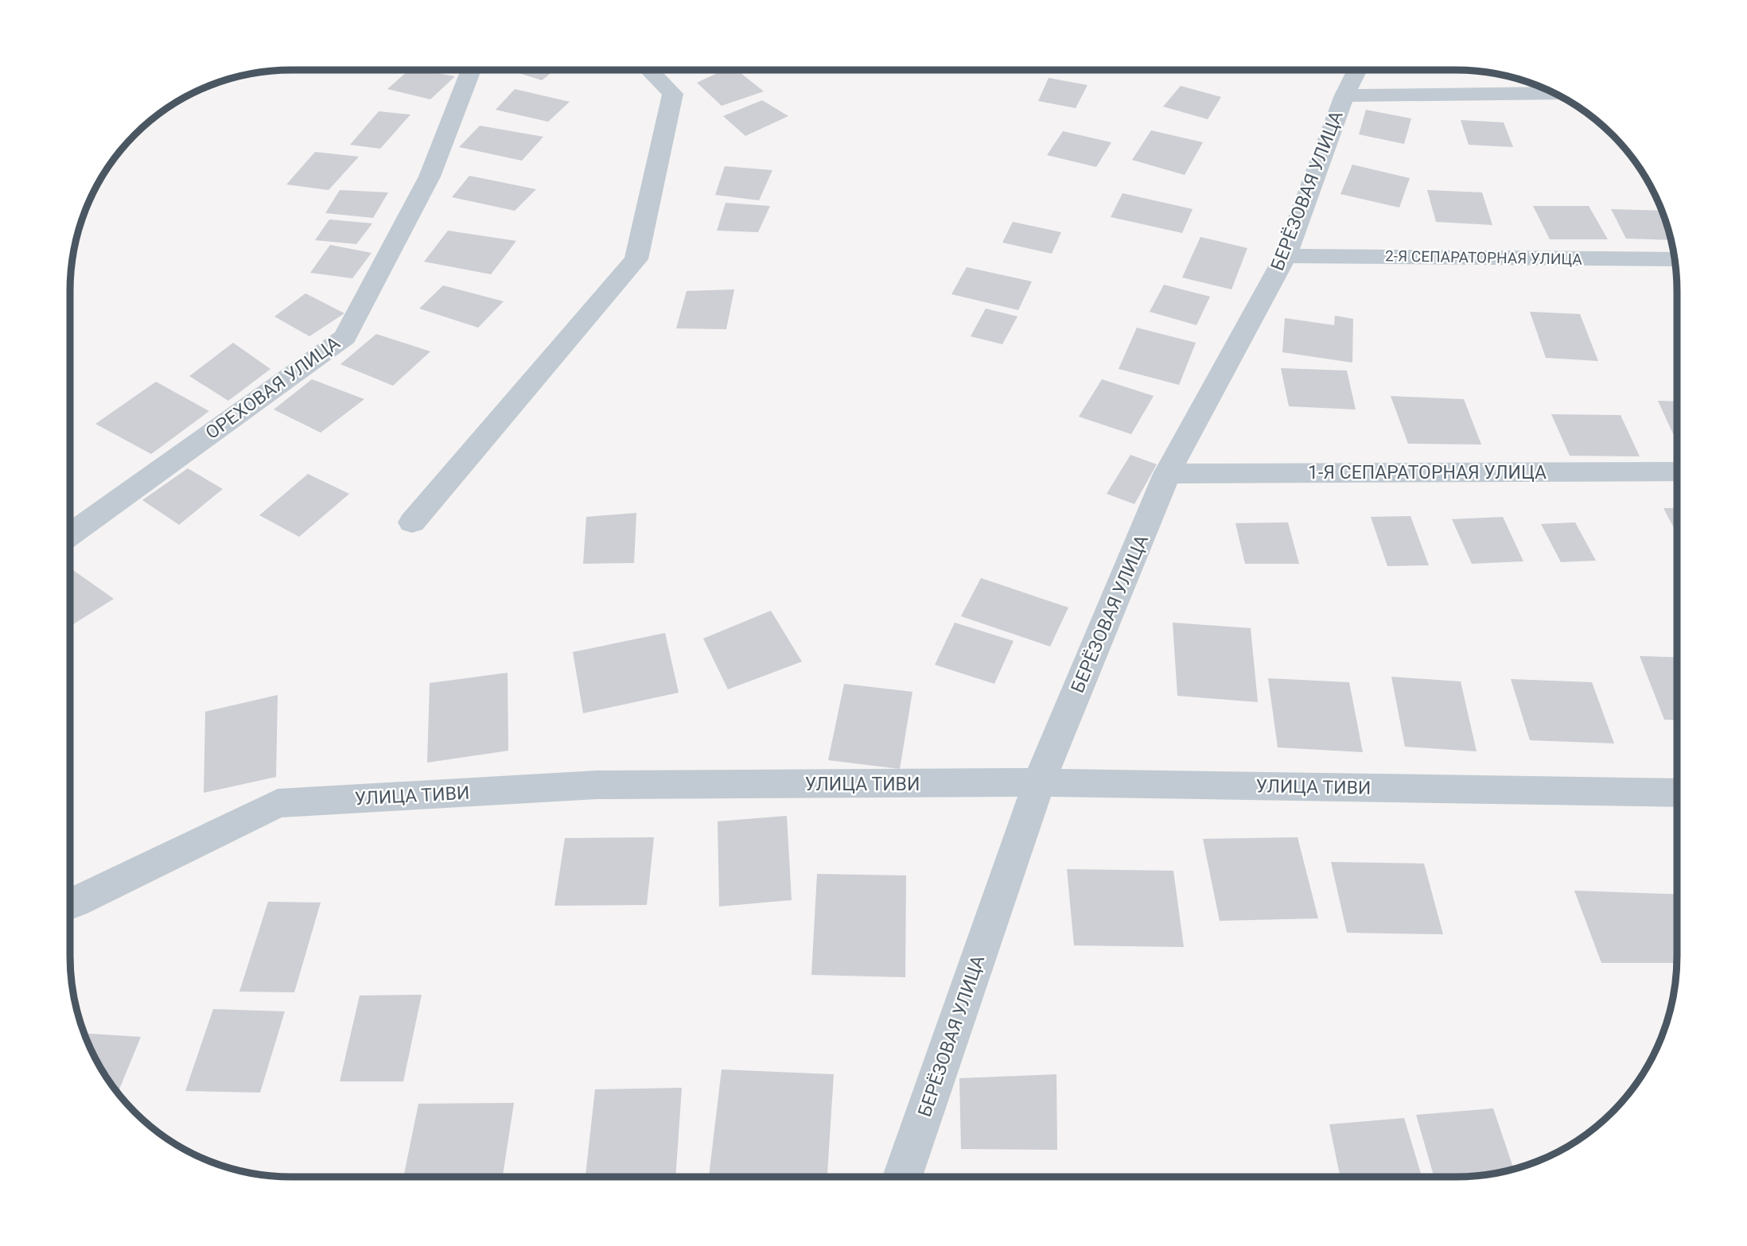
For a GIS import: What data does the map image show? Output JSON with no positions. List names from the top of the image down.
{
  "streets": {
    "street": [
      "БЕРЁЗОВАЯ УЛИЦА",
      "2-Я СЕПАРАТОРНАЯ УЛИЦА",
      "ОРЕХОВАЯ УЛИЦА",
      "1-Я СЕПАРАТОРНАЯ УЛИЦА",
      "УЛИЦА ТИВИ"
    ]
  },
  "crossings": [
    ["БЕРЁЗОВАЯ УЛИЦА", "2-Я СЕПАРАТОРНАЯ УЛИЦА"],
    ["БЕРЁЗОВАЯ УЛИЦА", "1-Я СЕПАРАТОРНАЯ УЛИЦА"],
    ["БЕРЁЗОВАЯ УЛИЦА", "УЛИЦА ТИВИ"]
  ]
}
